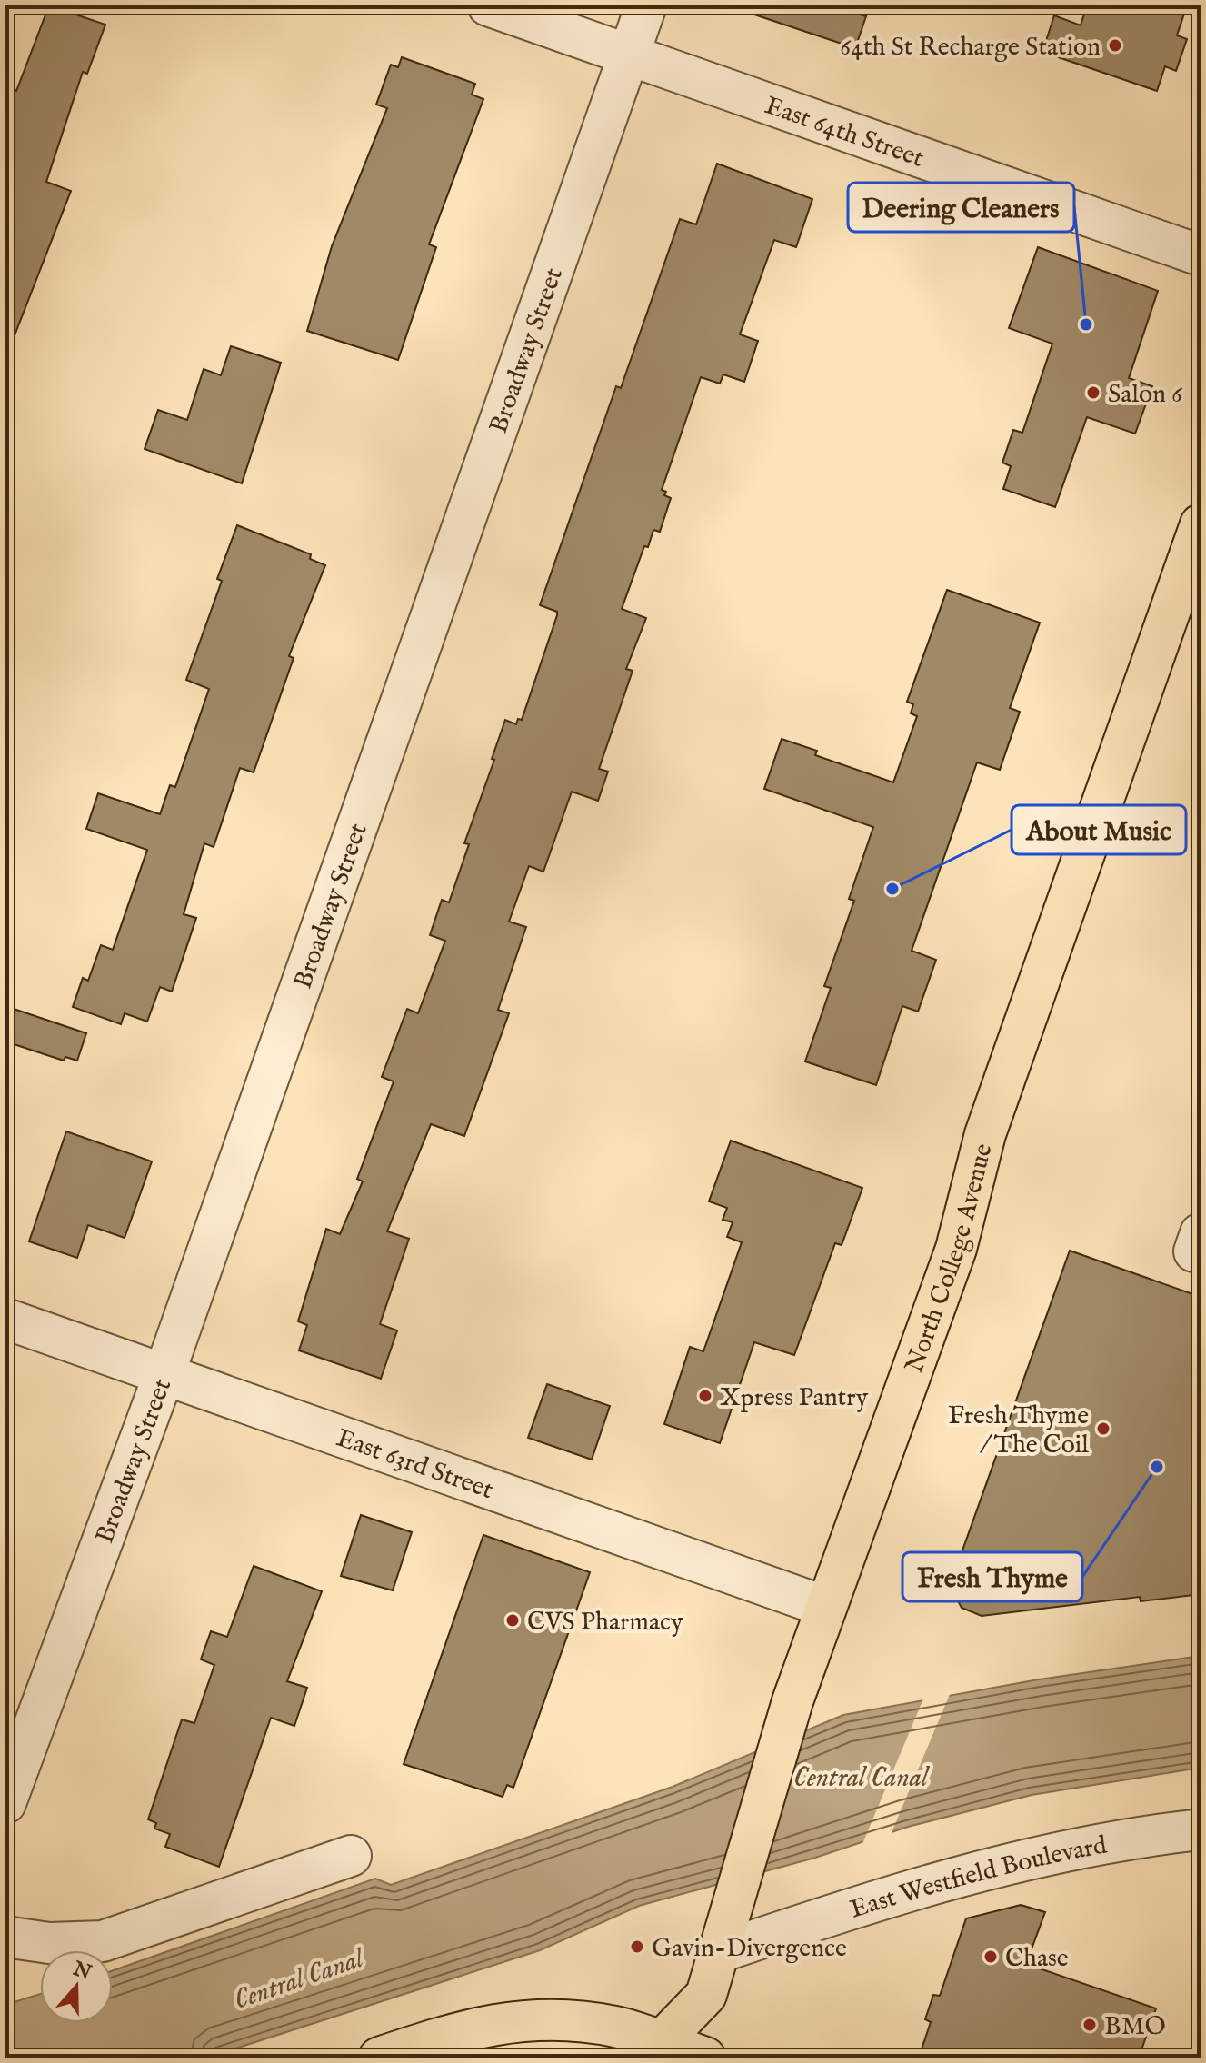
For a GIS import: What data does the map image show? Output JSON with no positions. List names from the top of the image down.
{
  "streets": {
    "main road": ["North College Avenue"],
    "street": [
      "East 64th Street",
      "Broadway Street",
      "East 63rd Street",
      "East Westfield Boulevard"
    ]
  },
  "crossings": [
    ["East 64th Street", "Broadway Street"],
    ["Broadway Street", "East 63rd Street"],
    ["North College Avenue", "East 63rd Street"],
    ["North College Avenue", "East Westfield Boulevard"]
  ],
  "water": ["Central Canal"],
  "places": [
    "64th St Recharge Station",
    "Deering Cleaners",
    "Salon 6",
    "About Music",
    "Xpress Pantry",
    "Fresh Thyme / The Coil",
    "Fresh Thyme",
    "CVS Pharmacy",
    "Gavin-Divergence",
    "Chase",
    "BMO"
  ],
  "north": "top"
}
